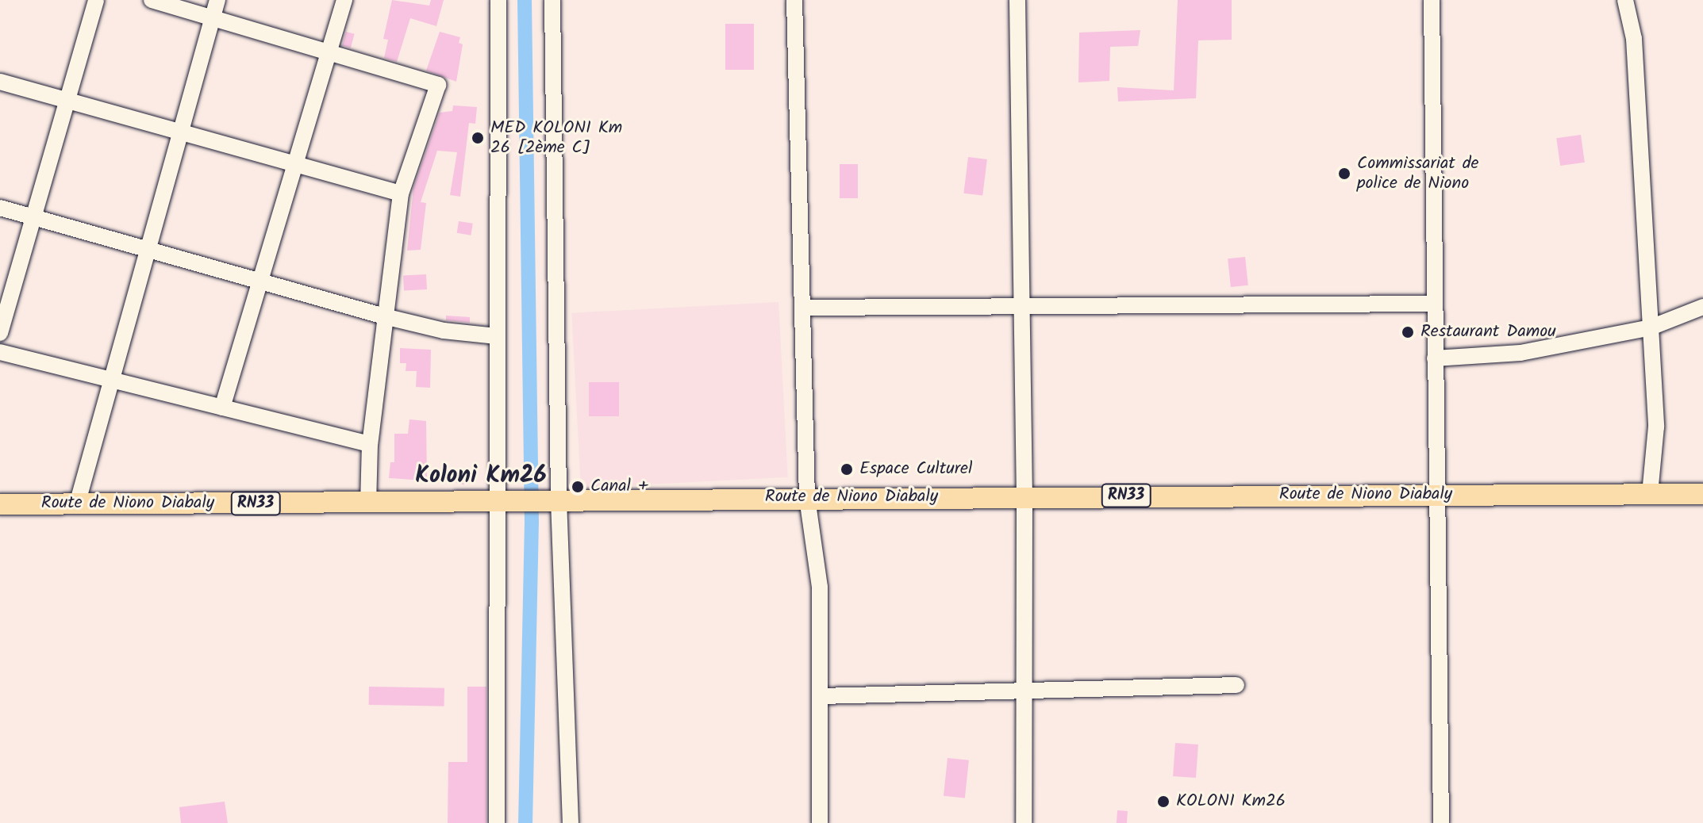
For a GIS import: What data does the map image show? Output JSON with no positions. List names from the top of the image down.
{
  "streets": {
    "main road": ["Route de Niono Diabaly", "RN33"]
  },
  "districts": ["Koloni Km26"],
  "places": [
    "MED KOLONI Km 26 [2ème C]",
    "Commissariat de police de Niono",
    "Restaurant Damou",
    "Espace Culturel",
    "Canal +",
    "KOLONI Km26"
  ]
}
